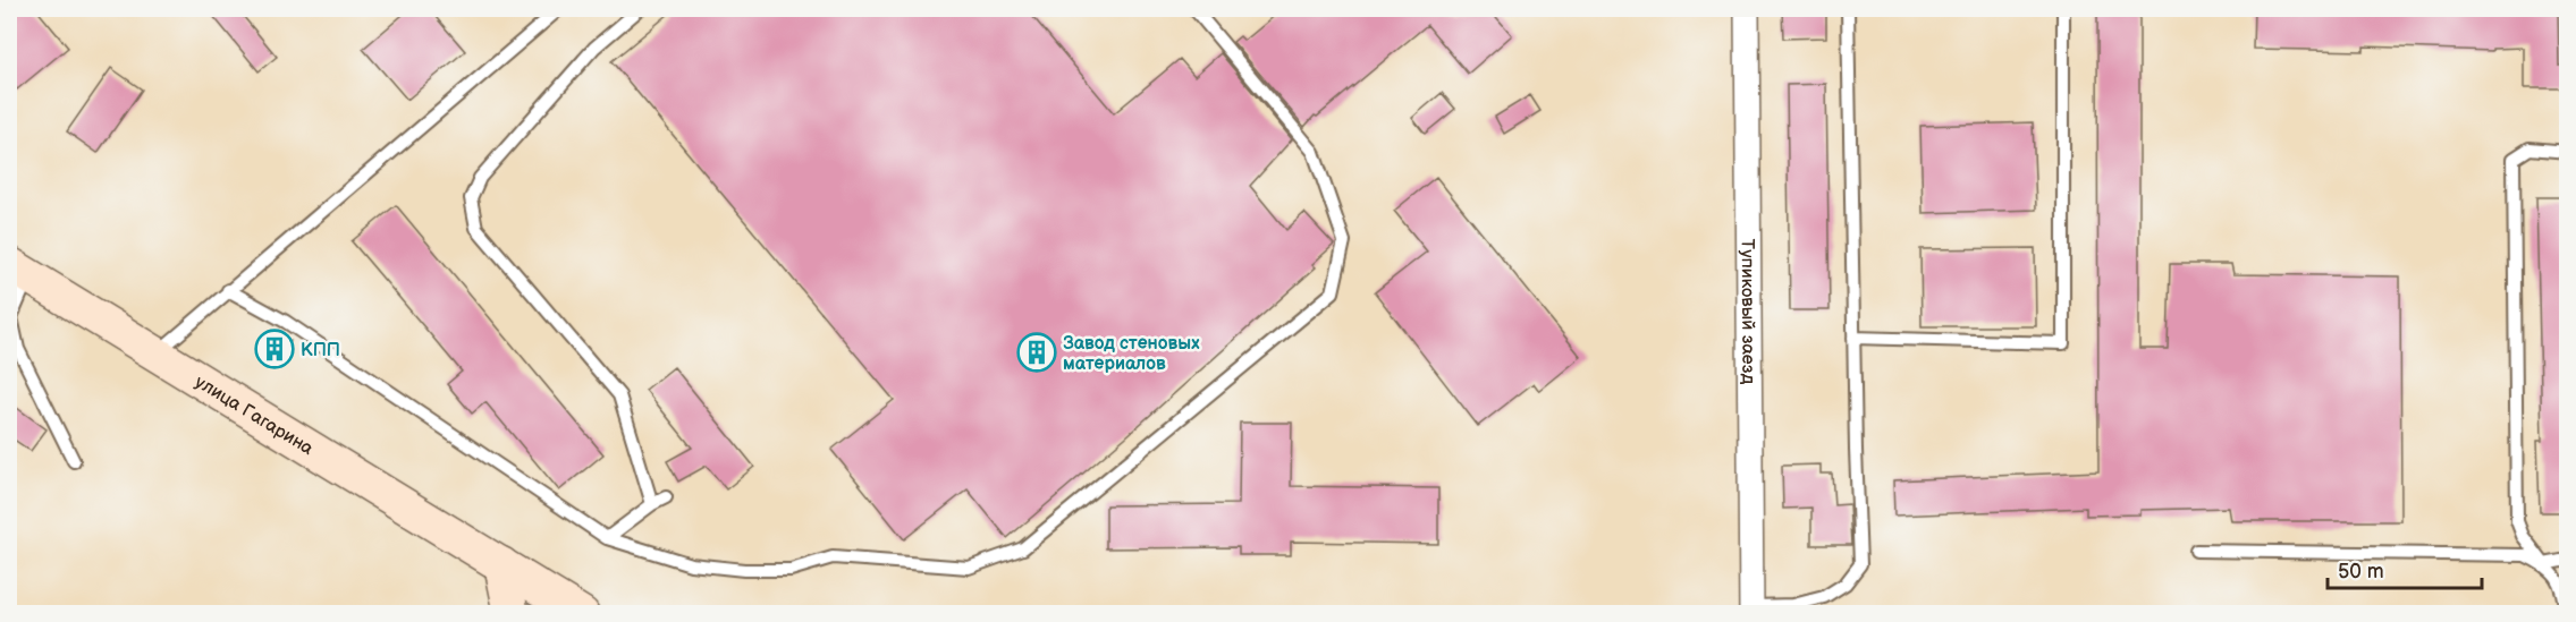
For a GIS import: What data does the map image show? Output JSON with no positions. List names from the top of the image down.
{
  "streets": {
    "main road": ["улица Гагарина"],
    "street": ["Тупиковый заезд"]
  },
  "places": {
    "building": ["КПП", "Завод стеновых материалов"]
  },
  "scale_bar": "50 m"
}
